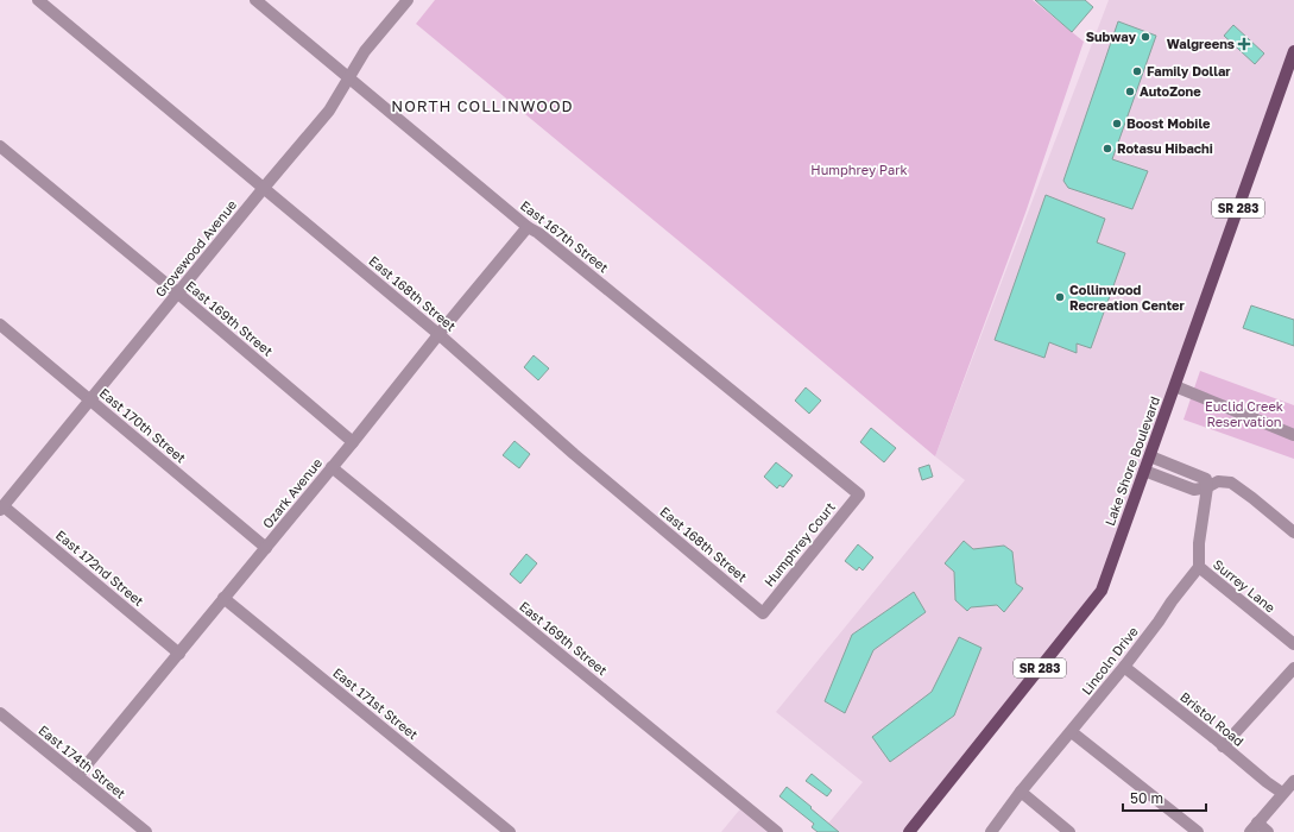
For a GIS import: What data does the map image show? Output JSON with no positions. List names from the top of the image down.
{
  "streets": {
    "main road": ["SR 283", "Lake Shore Boulevard"],
    "street": [
      "East 167th Street",
      "Grovewood Avenue",
      "East 168th Street",
      "East 169th Street",
      "East 170th Street",
      "Ozark Avenue",
      "Humphrey Court",
      "East 172nd Street",
      "Surrey Lane",
      "Lincoln Drive",
      "East 171st Street",
      "Bristol Road",
      "East 174th Street"
    ]
  },
  "crossings": [
    ["East 167th Street", "Grovewood Avenue"],
    ["East 167th Street", "Ozark Avenue"],
    ["East 167th Street", "Humphrey Court"],
    ["Grovewood Avenue", "East 168th Street"],
    ["Grovewood Avenue", "East 169th Street"],
    ["Grovewood Avenue", "East 170th Street"],
    ["Grovewood Avenue", "East 172nd Street"],
    ["East 168th Street", "Ozark Avenue"],
    ["East 168th Street", "Humphrey Court"],
    ["East 169th Street", "Ozark Avenue"],
    ["East 170th Street", "Ozark Avenue"],
    ["Ozark Avenue", "East 172nd Street"],
    ["Ozark Avenue", "East 171st Street"],
    ["Ozark Avenue", "East 174th Street"],
    ["Surrey Lane", "Lincoln Drive"],
    ["Lincoln Drive", "Bristol Road"]
  ],
  "districts": ["NORTH COLLINWOOD"],
  "parks": ["Humphrey Park", "Euclid Creek Reservation"],
  "places": {
    "other": [
      "Subway",
      "Family Dollar",
      "AutoZone",
      "Boost Mobile",
      "Rotasu Hibachi",
      "Collinwood Recreation Center"
    ],
    "health": ["Walgreens"]
  },
  "scale_bar": "50 m"
}
